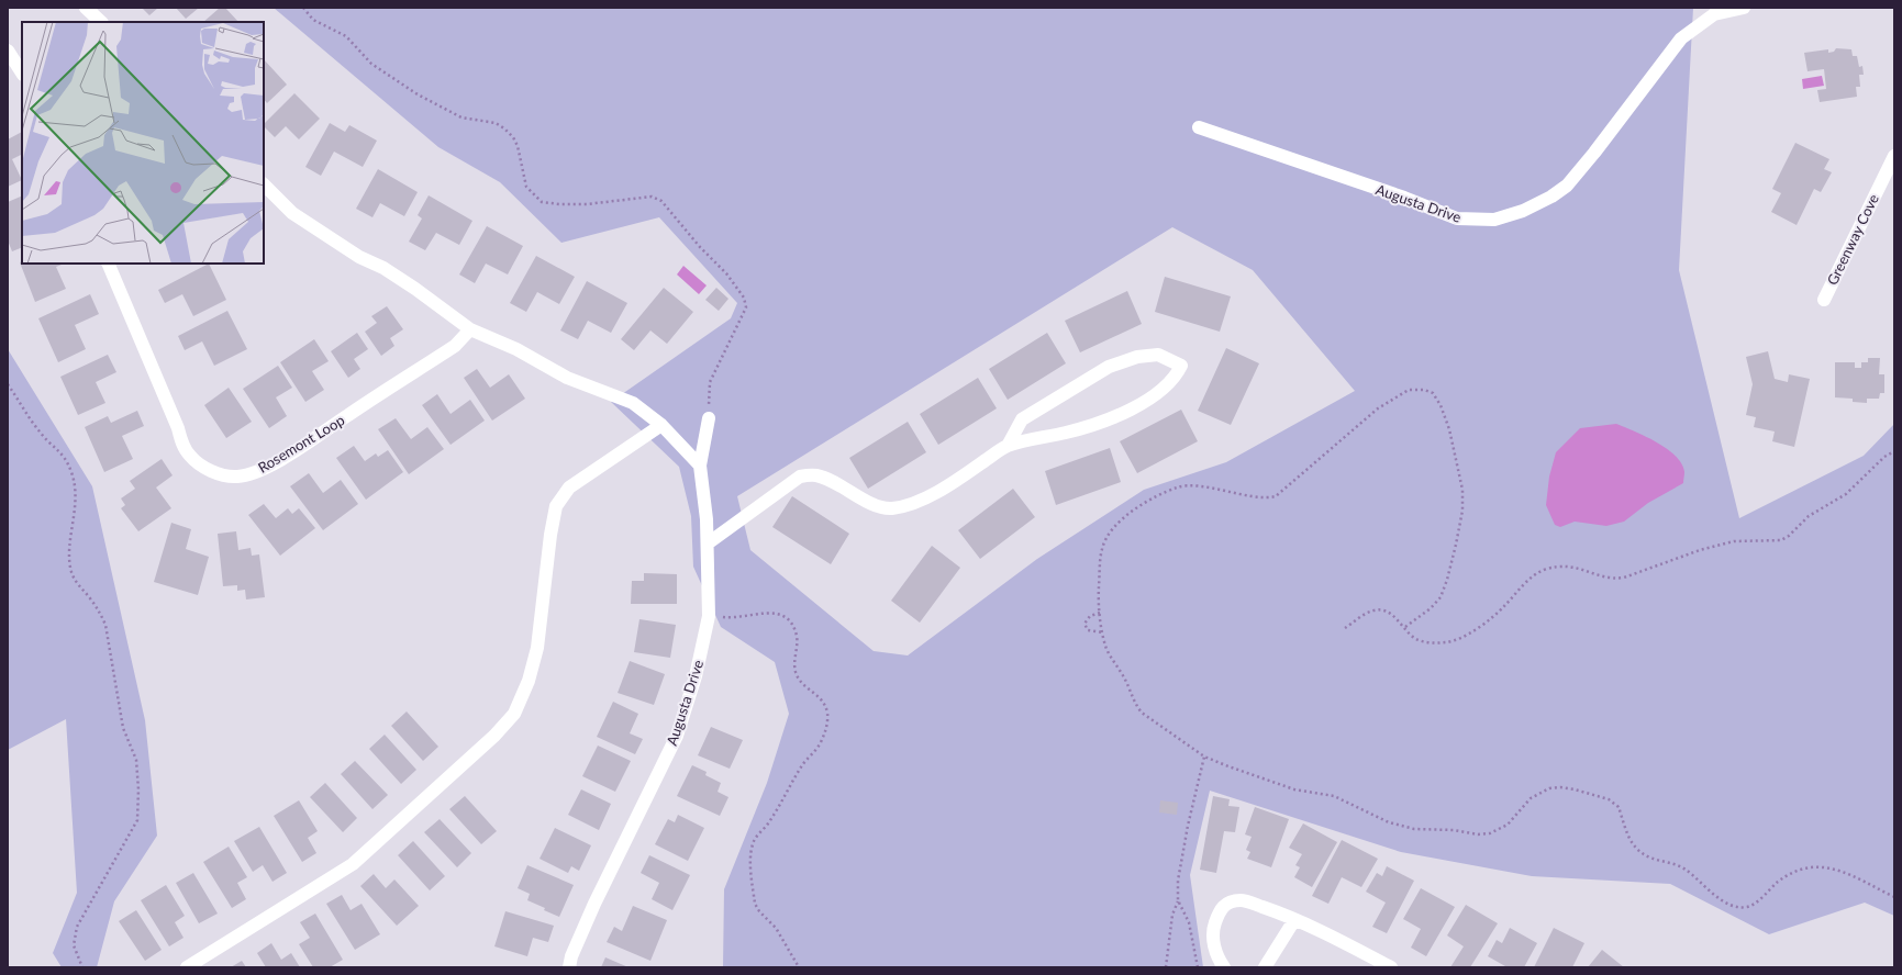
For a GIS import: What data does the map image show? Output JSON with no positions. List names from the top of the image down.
{
  "streets": {
    "street": ["Augusta Drive", "Greenway Cove", "Rosemont Loop"]
  }
}
